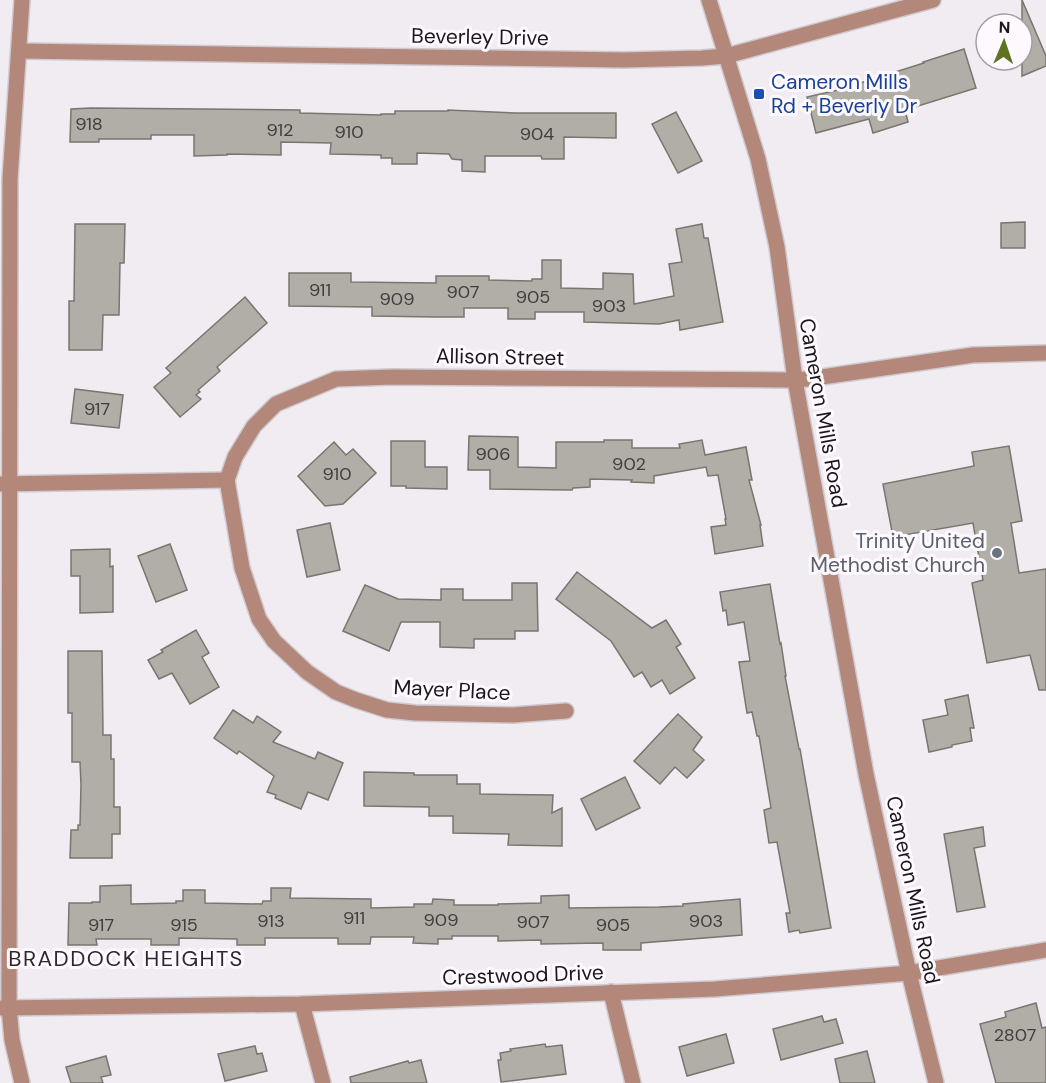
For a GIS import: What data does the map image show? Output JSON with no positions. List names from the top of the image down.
{
  "streets": {
    "street": [
      "Beverley Drive",
      "Allison Street",
      "Cameron Mills Road",
      "Mayer Place",
      "Crestwood Drive"
    ]
  },
  "crossings": [
    ["Beverley Drive", "Cameron Mills Road"],
    ["Allison Street", "Cameron Mills Road"],
    ["Allison Street", "Mayer Place"],
    ["Cameron Mills Road", "Crestwood Drive"]
  ],
  "districts": ["BRADDOCK HEIGHTS"],
  "places": {
    "transit": ["Cameron Mills Rd + Beverly Dr"],
    "other": ["Trinity United Methodist Church"]
  },
  "house_numbers": [
    "918",
    "912",
    "910",
    "904",
    "911",
    "907",
    "905",
    "909",
    "903",
    "917",
    "906",
    "902",
    "910",
    "911",
    "909",
    "913",
    "903",
    "907",
    "917",
    "915",
    "905",
    "2807"
  ],
  "north": "top"
}
